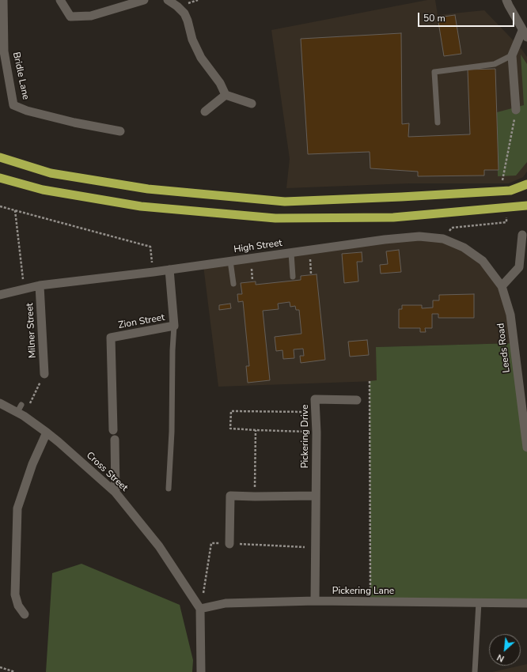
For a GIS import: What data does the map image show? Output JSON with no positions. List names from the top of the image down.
{
  "streets": {
    "street": [
      "Bridle Lane",
      "High Street",
      "Zion Street",
      "Milner Street",
      "Leeds Road",
      "Pickering Drive",
      "Cross Street",
      "Pickering Lane"
    ]
  },
  "crossings": [
    ["High Street", "Zion Street"],
    ["High Street", "Milner Street"],
    ["High Street", "Leeds Road"],
    ["Pickering Drive", "Pickering Lane"],
    ["Cross Street", "Pickering Lane"]
  ],
  "scale_bar": "50 m",
  "north": "bottom left"
}
